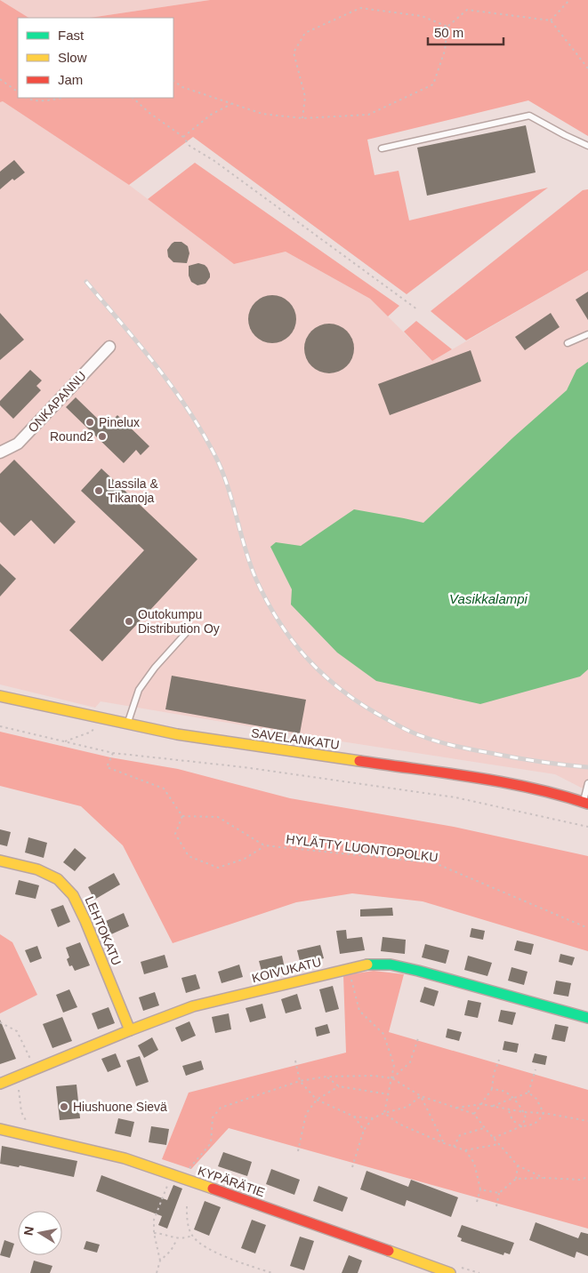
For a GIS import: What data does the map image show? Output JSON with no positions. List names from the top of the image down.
{
  "streets": {
    "street": [
      "ONKAPANNU",
      "SAVELANKATU",
      "LEHTOKATU",
      "KOIVUKATU",
      "KYPÄRÄTIE"
    ],
    "path": ["HYLÄTTY LUONTOPOLKU"]
  },
  "crossings": [
    ["LEHTOKATU", "KOIVUKATU"]
  ],
  "water": ["Vasikkalampi"],
  "places": [
    "Pinelux",
    "Round2",
    "Lassila & Tikanoja",
    "Outokumpu Distribution Oy",
    "Hiushuone Sievä"
  ],
  "legend": ["Fast", "Slow", "Jam"],
  "scale_bar": "50 m",
  "north": "left"
}
